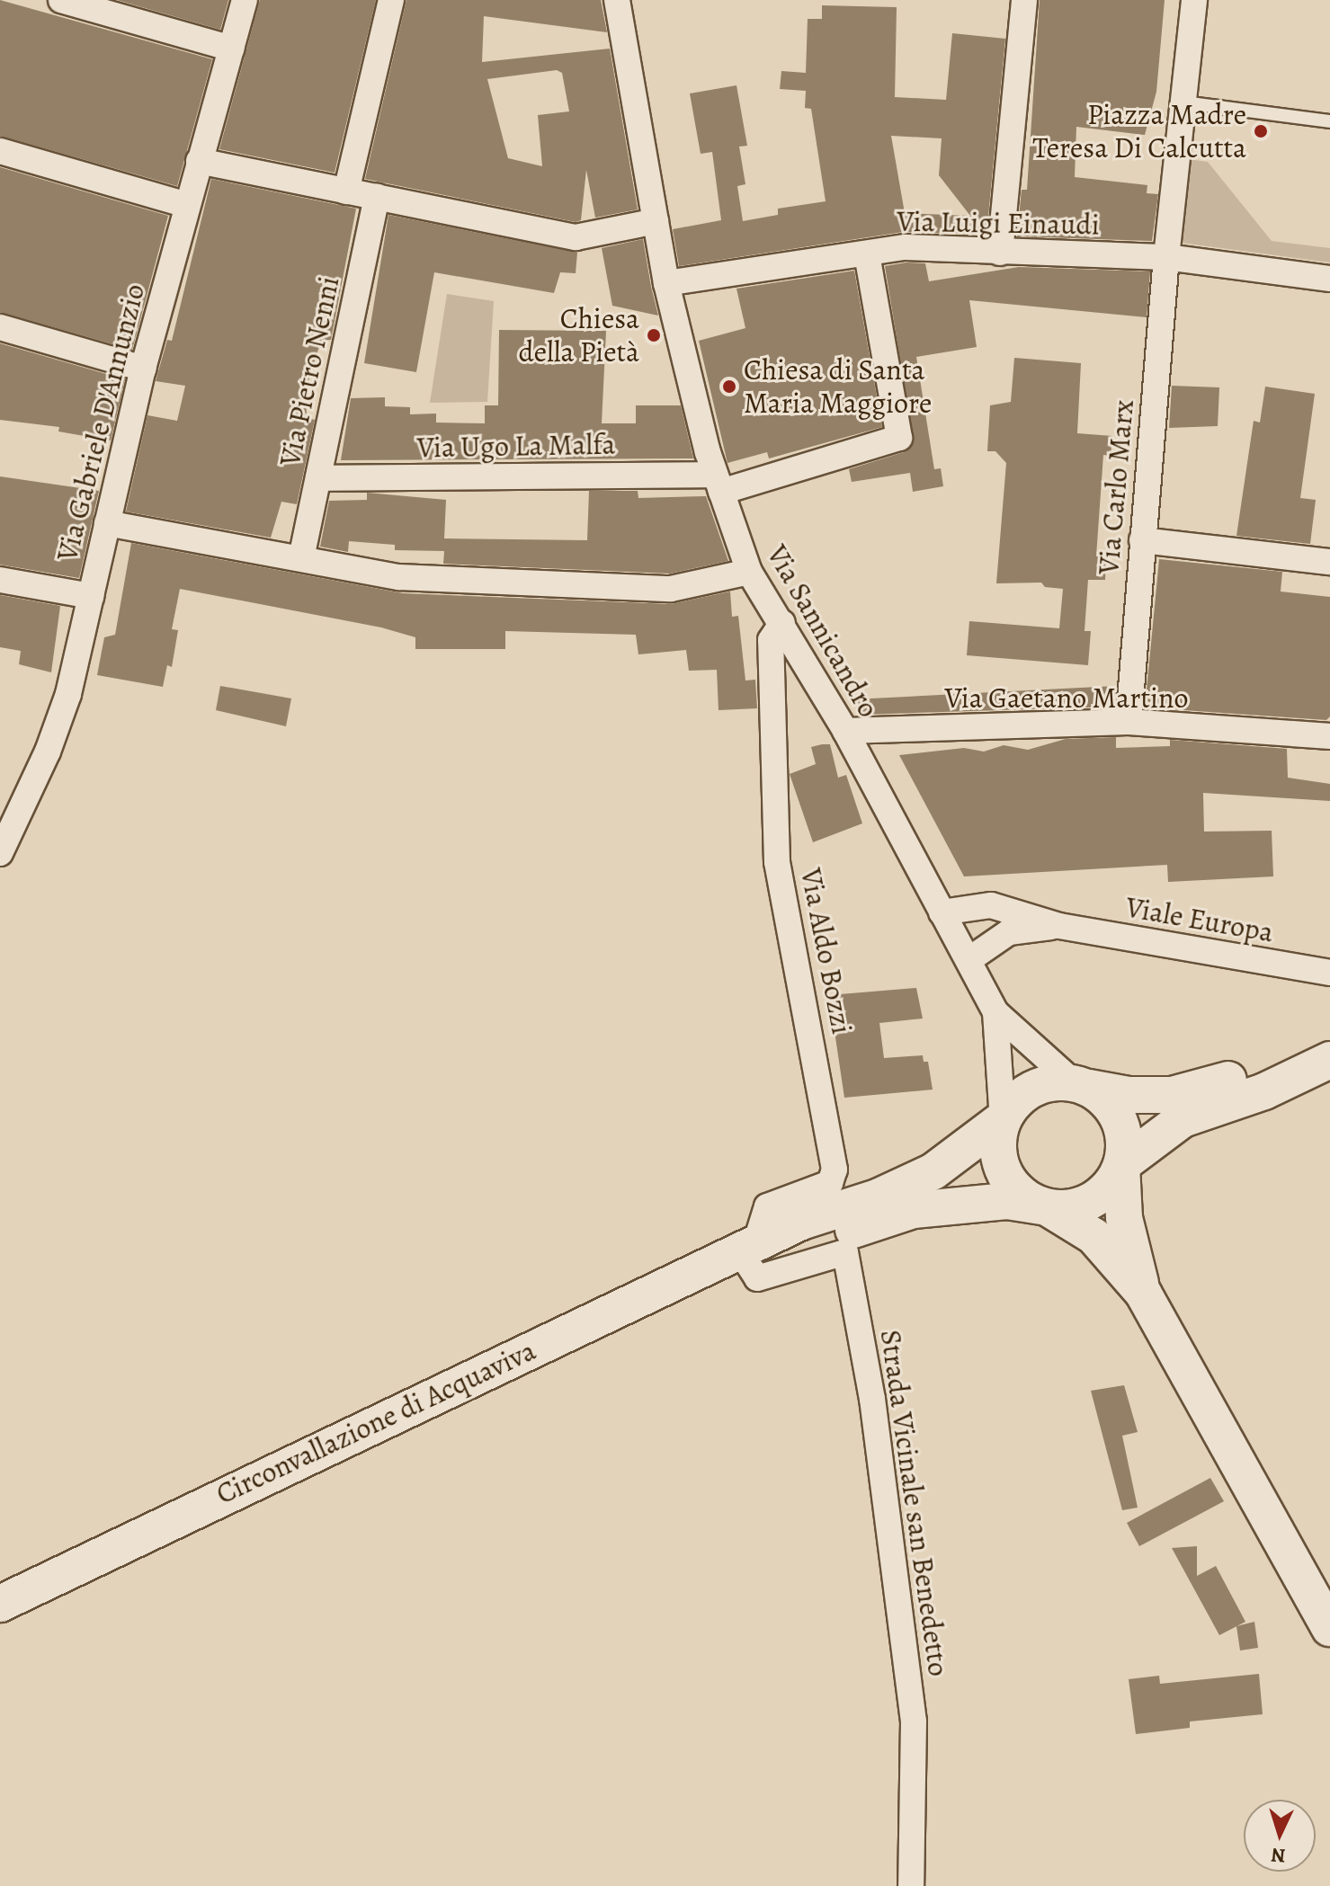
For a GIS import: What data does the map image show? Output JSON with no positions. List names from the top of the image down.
{
  "streets": {
    "main road": ["Circonvallazione di Acquaviva"],
    "street": [
      "Via Luigi Einaudi",
      "Via Pietro Nenni",
      "Via Gabriele D'Annunzio",
      "Via Ugo La Malfa",
      "Via Carlo Marx",
      "Via Sannicandro",
      "Via Gaetano Martino",
      "Viale Europa",
      "Via Aldo Bozzi",
      "Strada Vicinale san Benedetto"
    ]
  },
  "crossings": [
    ["Via Luigi Einaudi", "Via Ugo La Malfa"],
    ["Via Luigi Einaudi", "Via Carlo Marx"],
    ["Via Luigi Einaudi", "Via Sannicandro"],
    ["Via Pietro Nenni", "Via Ugo La Malfa"],
    ["Via Ugo La Malfa", "Via Sannicandro"],
    ["Via Carlo Marx", "Via Gaetano Martino"],
    ["Via Sannicandro", "Via Gaetano Martino"],
    ["Via Sannicandro", "Viale Europa"],
    ["Via Sannicandro", "Via Aldo Bozzi"],
    ["Via Aldo Bozzi", "Circonvallazione di Acquaviva"],
    ["Via Aldo Bozzi", "Strada Vicinale san Benedetto"],
    ["Circonvallazione di Acquaviva", "Strada Vicinale san Benedetto"]
  ],
  "places": ["Piazza Madre Teresa Di Calcutta", "Chiesa della Pietà", "Chiesa di Santa Maria Maggiore"],
  "north": "bottom"
}
